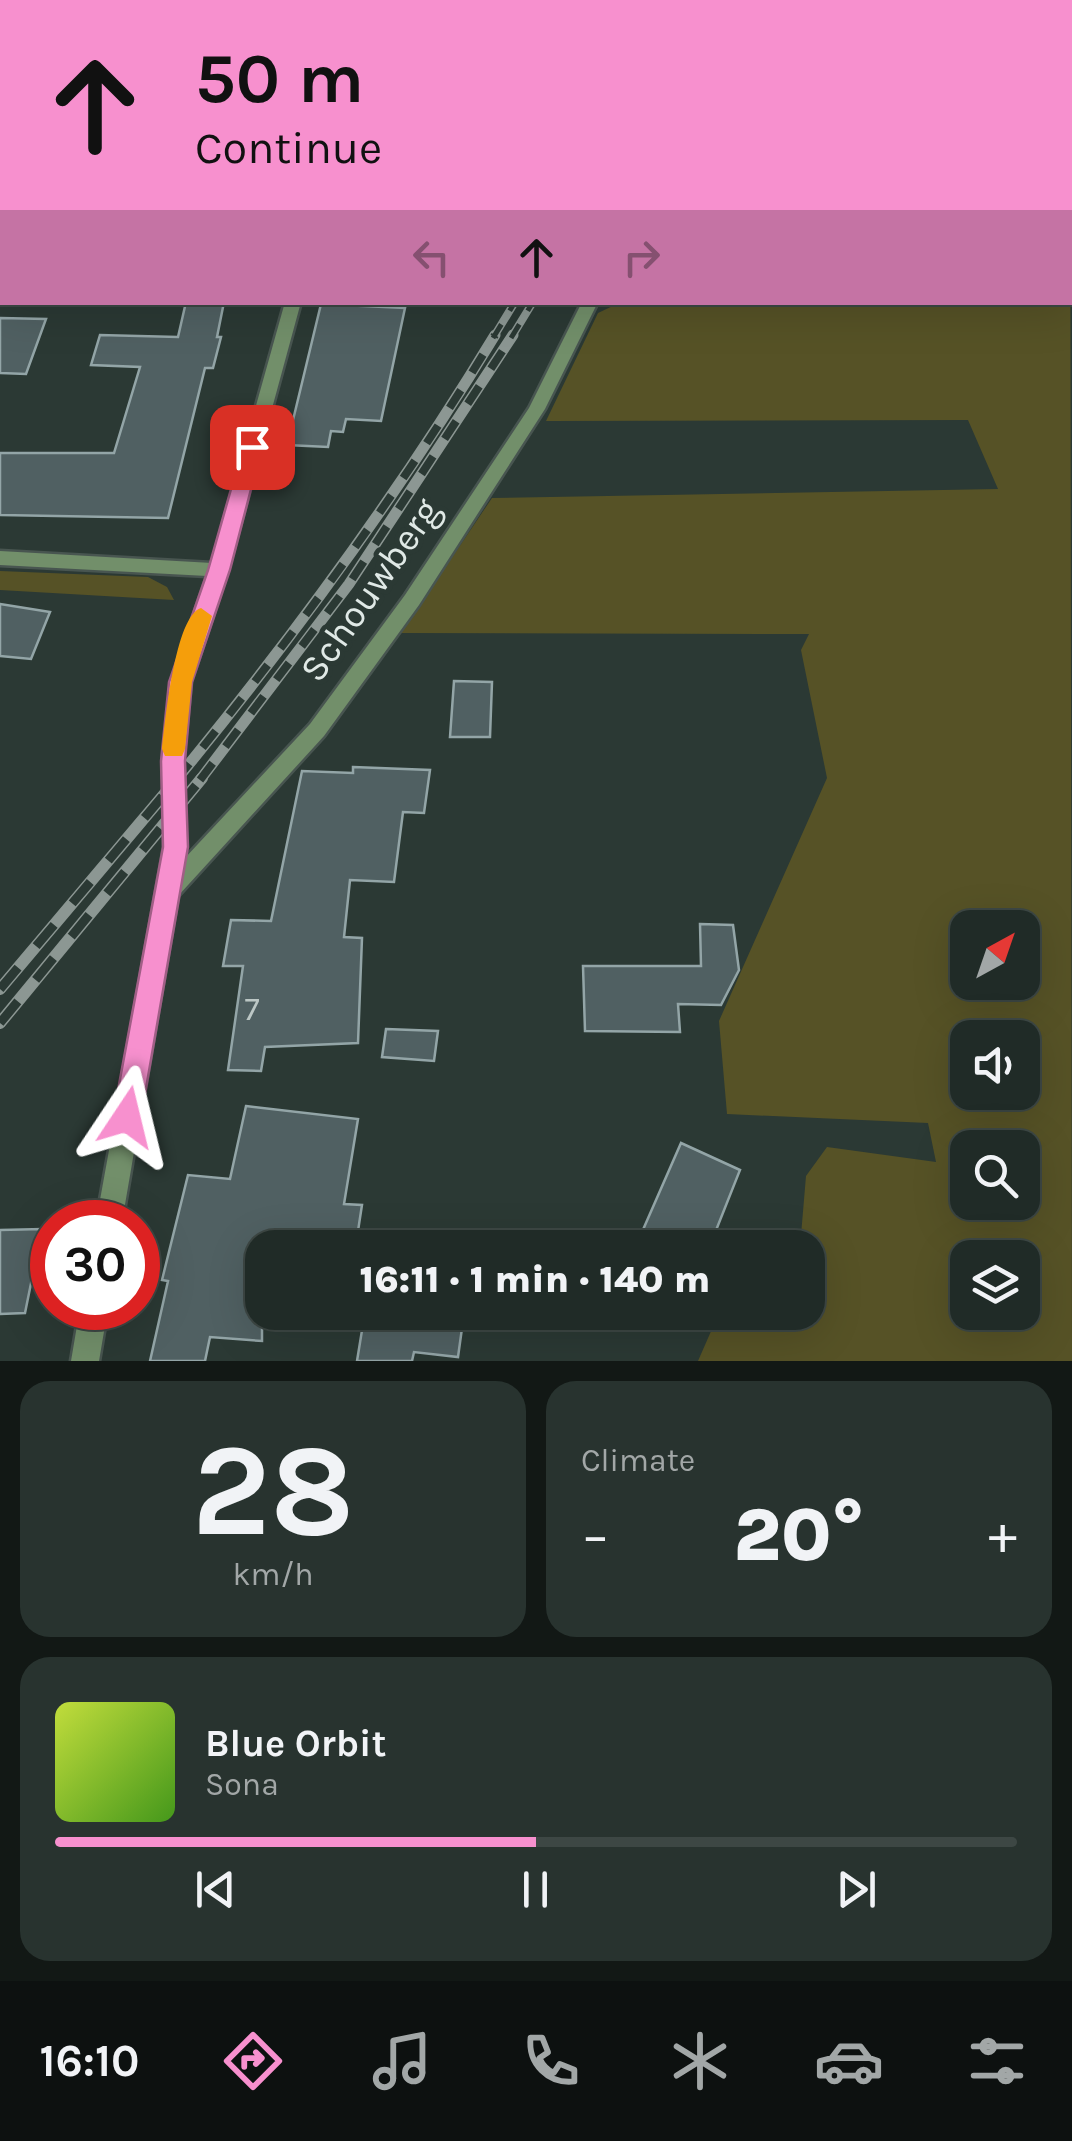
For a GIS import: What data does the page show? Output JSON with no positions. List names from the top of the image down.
{
  "streets": {
    "street": ["Schouwberg"]
  },
  "house_numbers": ["7"],
  "north": "top right",
  "page": {
    "turn": ["50 m", "Continue"],
    "limit": "30",
    "trip": "16:11 · 1 min · 140 m",
    "tile": [
      ["28", "km/h"],
      "Climate"
    ],
    "heat": ["−", "20°", "+"],
    "song": ["Blue Orbit", "Sona"],
    "tabs": "16:10"
  }
}
